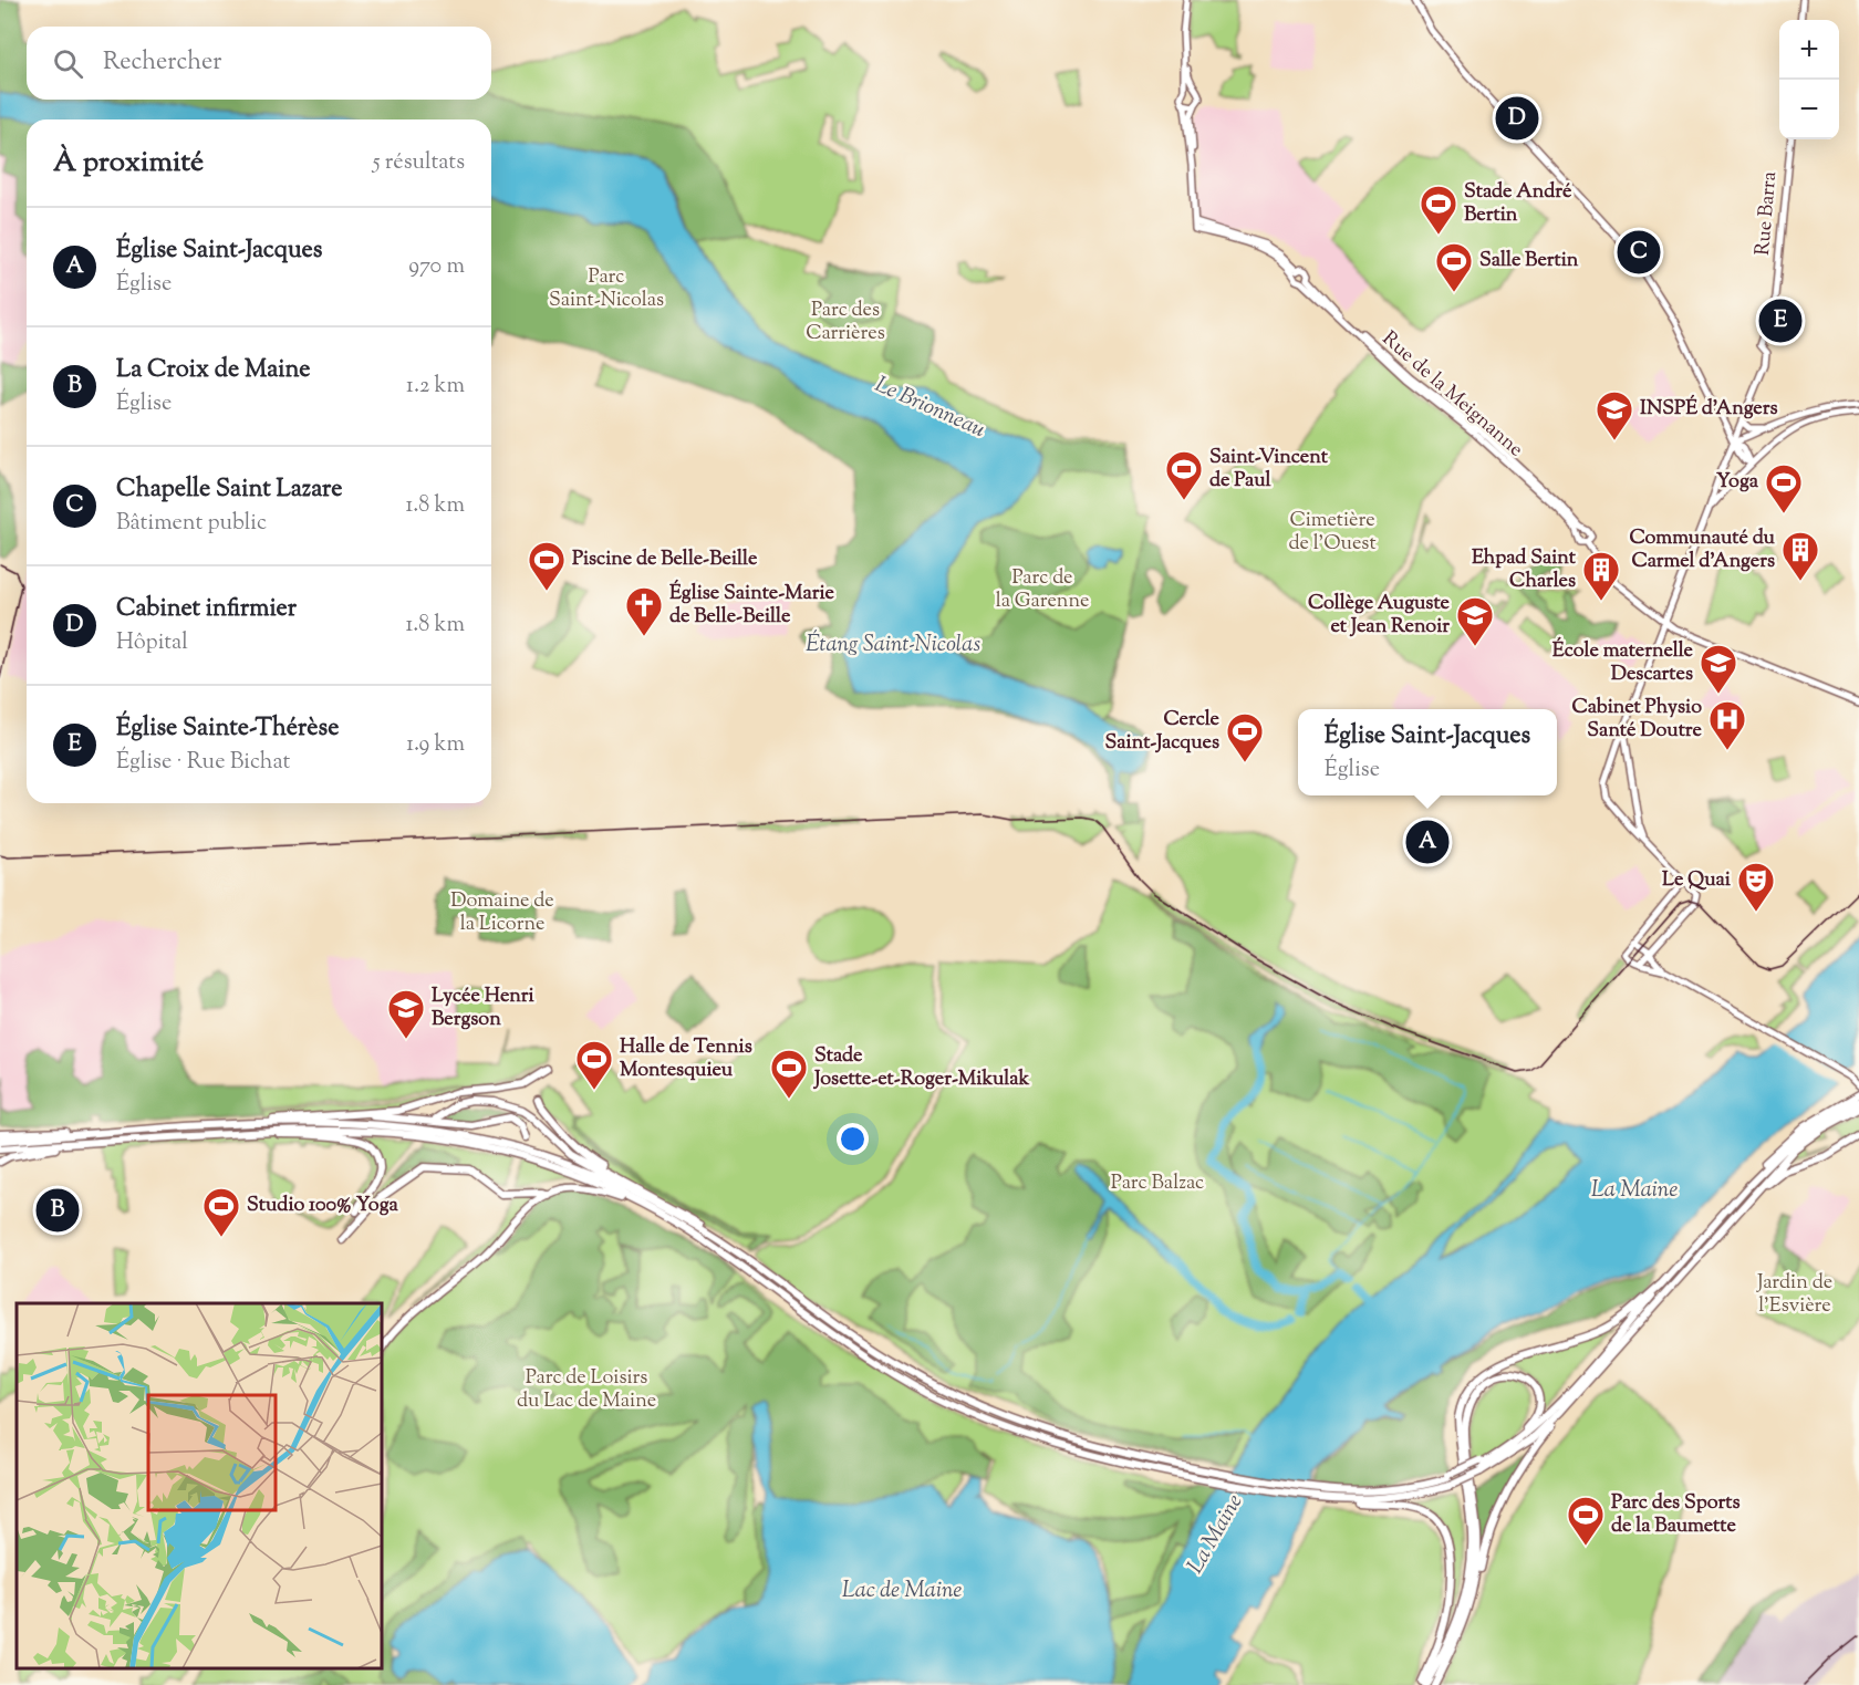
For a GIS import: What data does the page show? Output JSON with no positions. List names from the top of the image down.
{
  "streets": {
    "main road": ["Rue Barra", "Rue de la Meignanne"]
  },
  "water": [
    "Le Brionneau",
    "Étang Saint-Nicolas",
    "La Maine",
    "Lac de Maine"
  ],
  "parks": [
    "Parc Saint-Nicolas",
    "Parc des Carrières",
    "Cimetière de l'Ouest",
    "Parc de la Garenne",
    "Domaine de la Licorne",
    "Parc Balzac",
    "Jardin de l'Esvière",
    "Parc de Loisirs du Lac de Maine"
  ],
  "places": {
    "sports": [
      "Stade André Bertin",
      "Salle Bertin",
      "Saint-Vincent de Paul",
      "Yoga",
      "Piscine de Belle-Beille",
      "Cercle Saint-Jacques",
      "Halle de Tennis Montesquieu",
      "Stade Josette-et-Roger-Mikulak",
      "Studio 100% Yoga",
      "Parc des Sports de la Baumette"
    ],
    "school or university": [
      "INSPÉ d'Angers",
      "Collège Auguste et Jean Renoir",
      "École maternelle Descartes",
      "Lycée Henri Bergson"
    ],
    "building": ["Communauté du Carmel d'Angers", "Ehpad Saint Charles"],
    "church": ["Église Sainte-Marie de Belle-Beille"],
    "hospital": ["Cabinet Physio Santé Doutre"],
    "theatre": ["Le Quai"]
  },
  "page": {
    "map_buttons": ["+", "−"],
    "search": "Rechercher",
    "pins": [
      "D",
      "C",
      "E",
      "A",
      "B"
    ],
    "heading": ["À proximité", "5 résultats"],
    "list": [
      {
        "mark": "A",
        "name": "Église Saint-Jacques",
        "note": "Église",
        "value": "970 m"
      },
      {
        "mark": "B",
        "name": "La Croix de Maine",
        "note": "Église",
        "value": "1.2 km"
      },
      {
        "mark": "C",
        "name": "Chapelle Saint Lazare",
        "note": "Bâtiment public",
        "value": "1.8 km"
      },
      {
        "mark": "D",
        "name": "Cabinet infirmier",
        "note": "Hôpital",
        "value": "1.8 km"
      },
      {
        "mark": "E",
        "name": "Église Sainte-Thérèse",
        "note": "Église · Rue Bichat",
        "value": "1.9 km"
      }
    ],
    "popup": ["Église Saint-Jacques", "Église"]
  }
}
